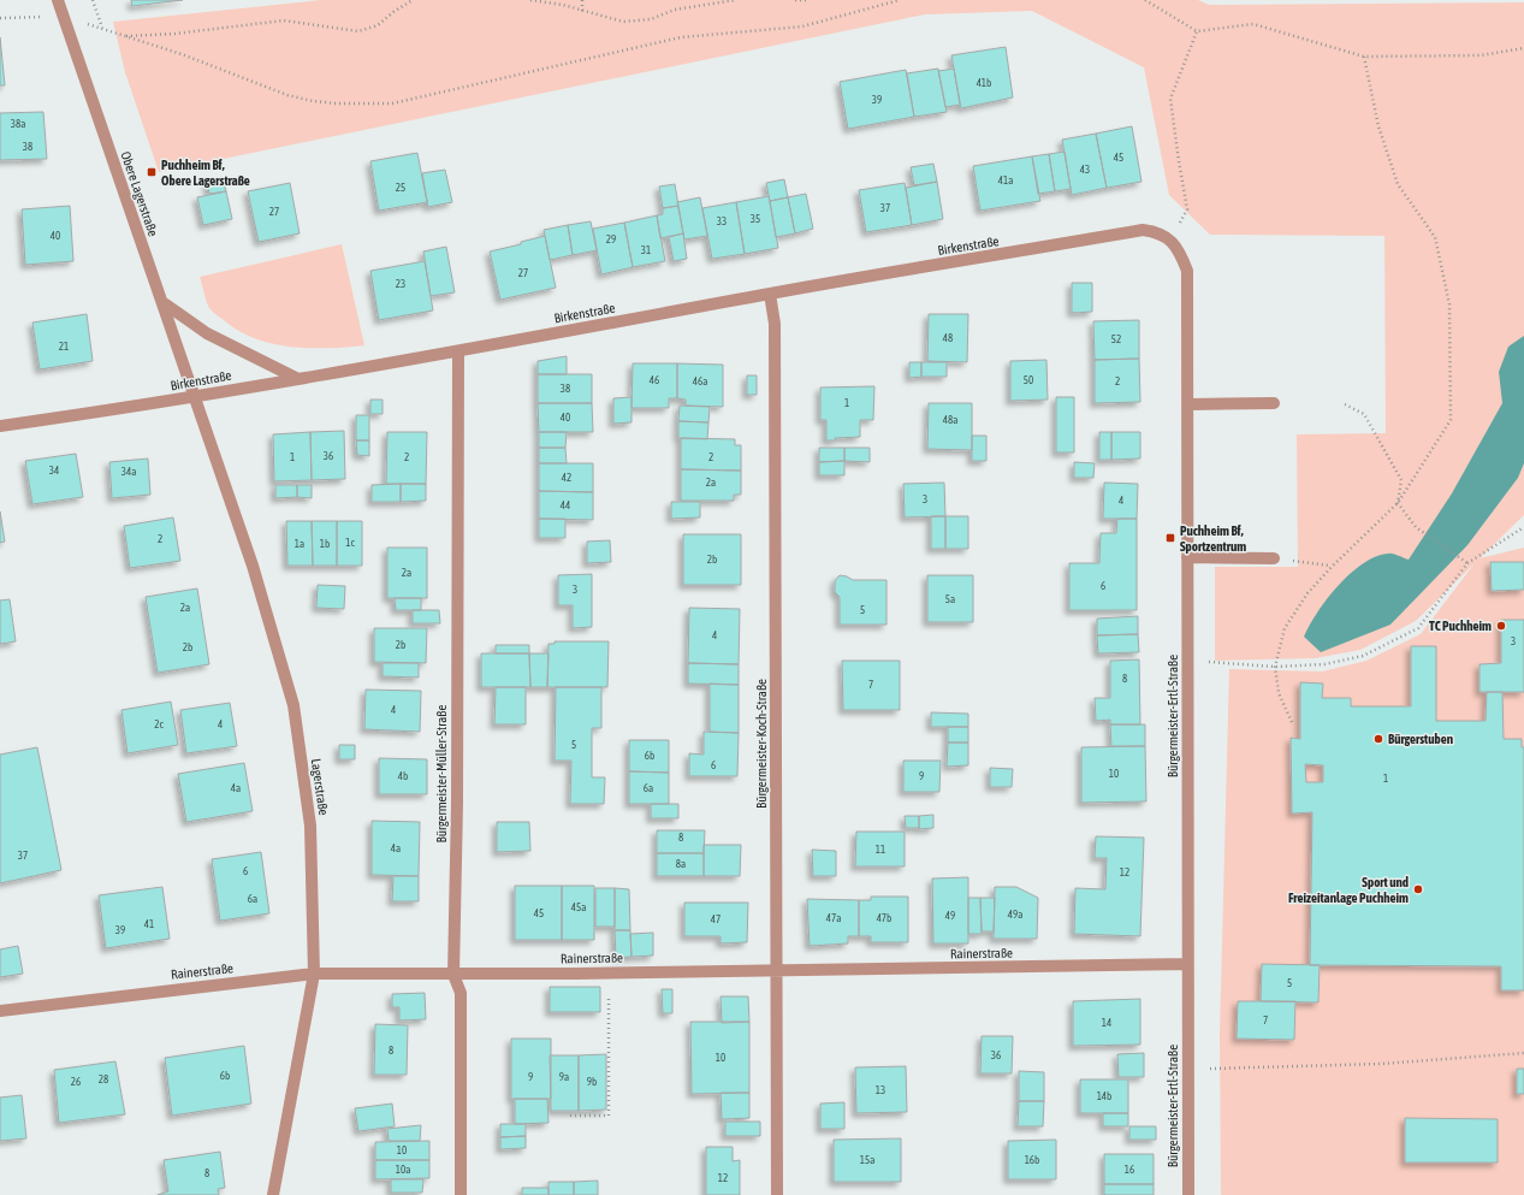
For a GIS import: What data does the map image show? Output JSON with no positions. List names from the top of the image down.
{
  "streets": {
    "street": [
      "Obere Lagerstraße",
      "Birkenstraße",
      "Bürgermeister-Ertl-Straße",
      "Bürgermeister-Koch-Straße",
      "Bürgermeister-Müller-Straße",
      "Lagerstraße",
      "Rainerstraße"
    ]
  },
  "crossings": [
    ["Obere Lagerstraße", "Birkenstraße"],
    ["Obere Lagerstraße", "Lagerstraße"],
    ["Birkenstraße", "Bürgermeister-Ertl-Straße"],
    ["Birkenstraße", "Bürgermeister-Koch-Straße"],
    ["Birkenstraße", "Bürgermeister-Müller-Straße"],
    ["Birkenstraße", "Lagerstraße"],
    ["Bürgermeister-Ertl-Straße", "Rainerstraße"],
    ["Bürgermeister-Koch-Straße", "Rainerstraße"],
    ["Bürgermeister-Müller-Straße", "Rainerstraße"],
    ["Lagerstraße", "Rainerstraße"]
  ],
  "places": {
    "transit": ["Puchheim Bf, Obere Lagerstraße", "Puchheim Bf, Sportzentrum"],
    "other": ["TC Puchheim", "Bürgerstuben", "Sport und Freizeitanlage Puchheim"]
  },
  "house_numbers": [
    "41b",
    "39",
    "38a",
    "38",
    "45",
    "43",
    "41a",
    "25",
    "37",
    "27",
    "35",
    "33",
    "40",
    "29",
    "31",
    "27",
    "23",
    "48",
    "52",
    "21",
    "46",
    "50",
    "46a",
    "2",
    "38",
    "1",
    "40",
    "48a",
    "36",
    "1",
    "2",
    "2",
    "34",
    "34a",
    "42",
    "2a",
    "3",
    "4",
    "44",
    "2",
    "1c",
    "1a",
    "1b",
    "2b",
    "2a",
    "6",
    "3",
    "5a",
    "2a",
    "5",
    "4",
    "3",
    "2b",
    "2b",
    "8",
    "7",
    "4",
    "2c",
    "4",
    "5",
    "6b",
    "6",
    "10",
    "4b",
    "9",
    "1",
    "4a",
    "6a",
    "8",
    "4a",
    "11",
    "37",
    "8a",
    "6",
    "12",
    "6a",
    "45a",
    "45",
    "49a",
    "49",
    "47a",
    "47b",
    "47",
    "41",
    "39",
    "5",
    "7",
    "14",
    "8",
    "36",
    "10",
    "6b",
    "9",
    "9a",
    "28",
    "26",
    "9b",
    "13",
    "14b",
    "10",
    "15a",
    "16b",
    "10a",
    "16",
    "8",
    "12"
  ]
}
